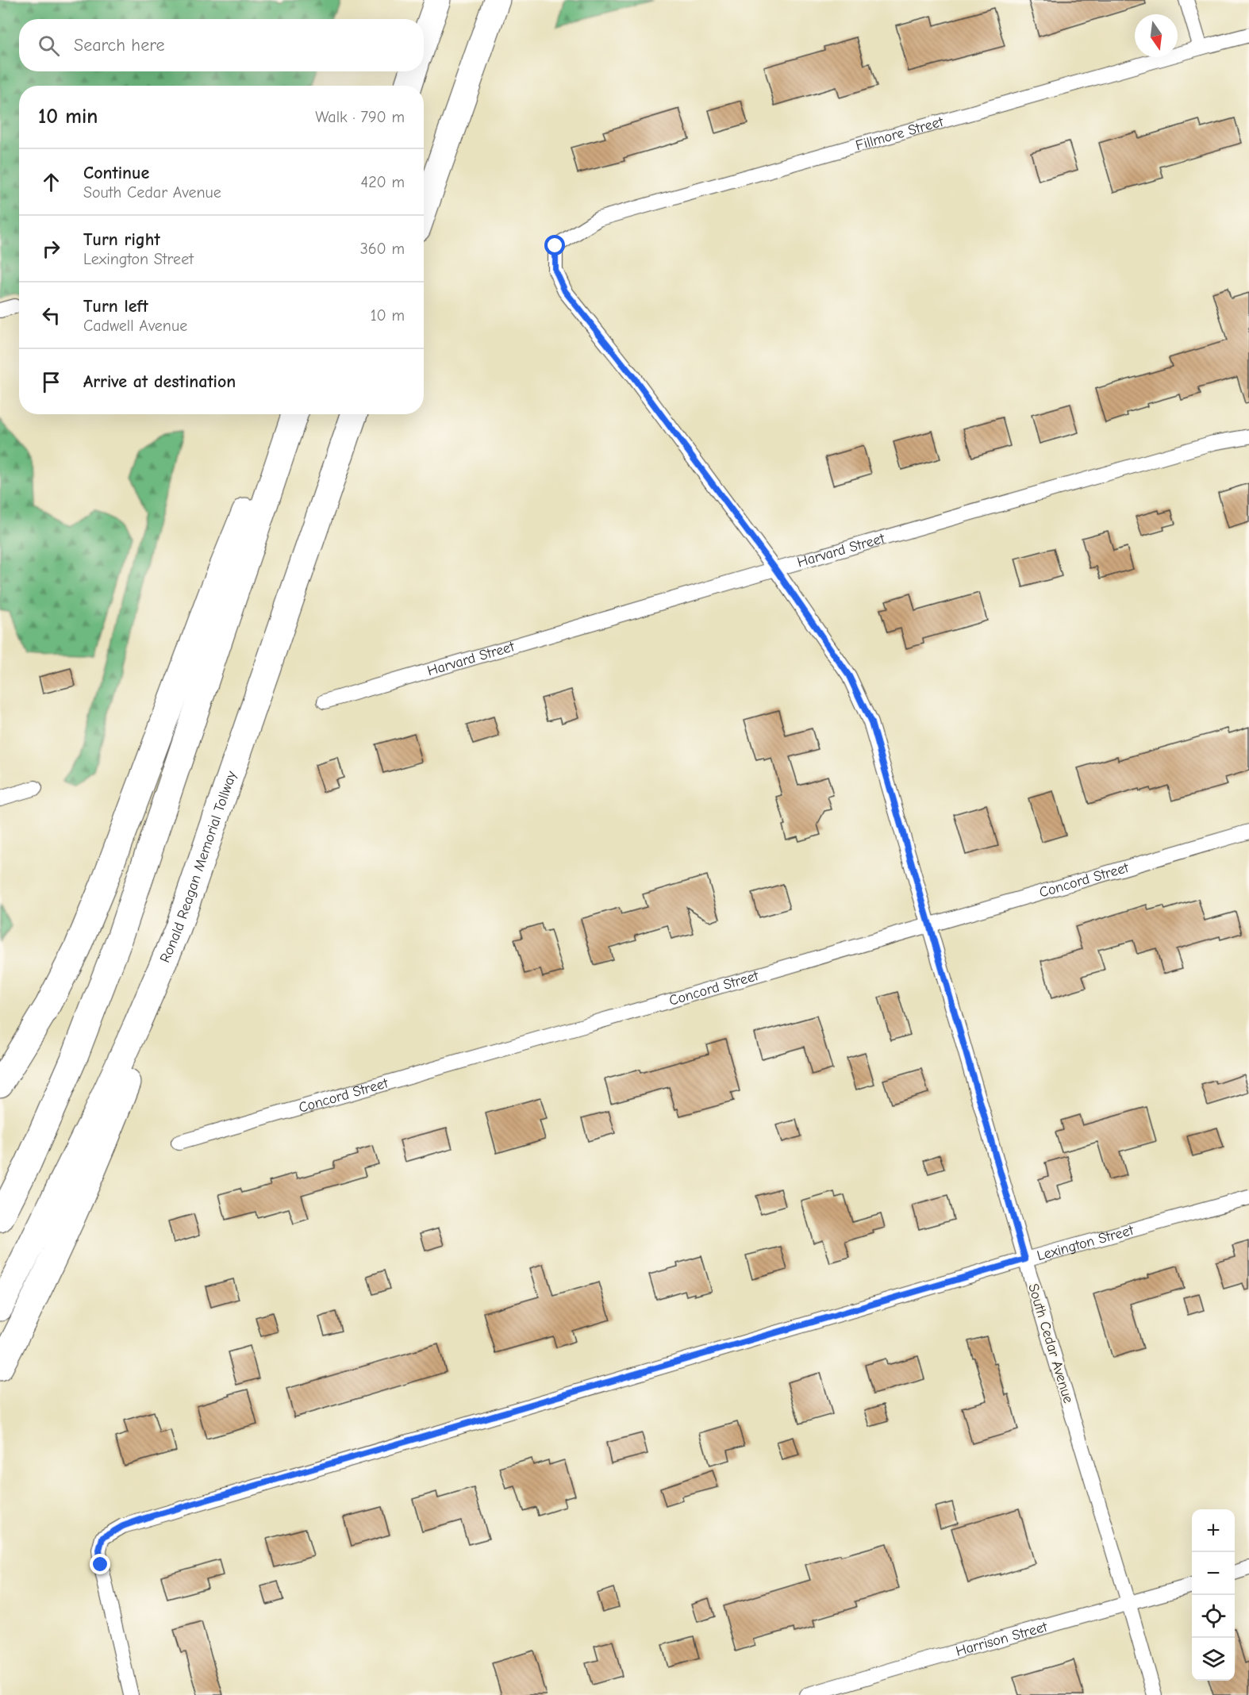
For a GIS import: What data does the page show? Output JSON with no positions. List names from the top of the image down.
{
  "streets": {
    "highway": ["Ronald Reagan Memorial Tollway"],
    "street": [
      "Fillmore Street",
      "Harvard Street",
      "Concord Street",
      "Lexington Street",
      "South Cedar Avenue",
      "Harrison Street"
    ]
  },
  "crossings": [
    ["Fillmore Street", "South Cedar Avenue"],
    ["Harvard Street", "South Cedar Avenue"],
    ["Concord Street", "South Cedar Avenue"],
    ["Lexington Street", "South Cedar Avenue"],
    ["South Cedar Avenue", "Harrison Street"]
  ],
  "north": "bottom",
  "page": {
    "search": "Search here",
    "heading": ["10 min", "Walk · 790 m"],
    "list": [
      ["Continue", "South Cedar Avenue", "420 m"],
      ["Turn right", "Lexington Street", "360 m"],
      ["Turn left", "Cadwell Avenue", "10 m"],
      "Arrive at destination"
    ],
    "map_buttons": ["+", "−"]
  }
}
